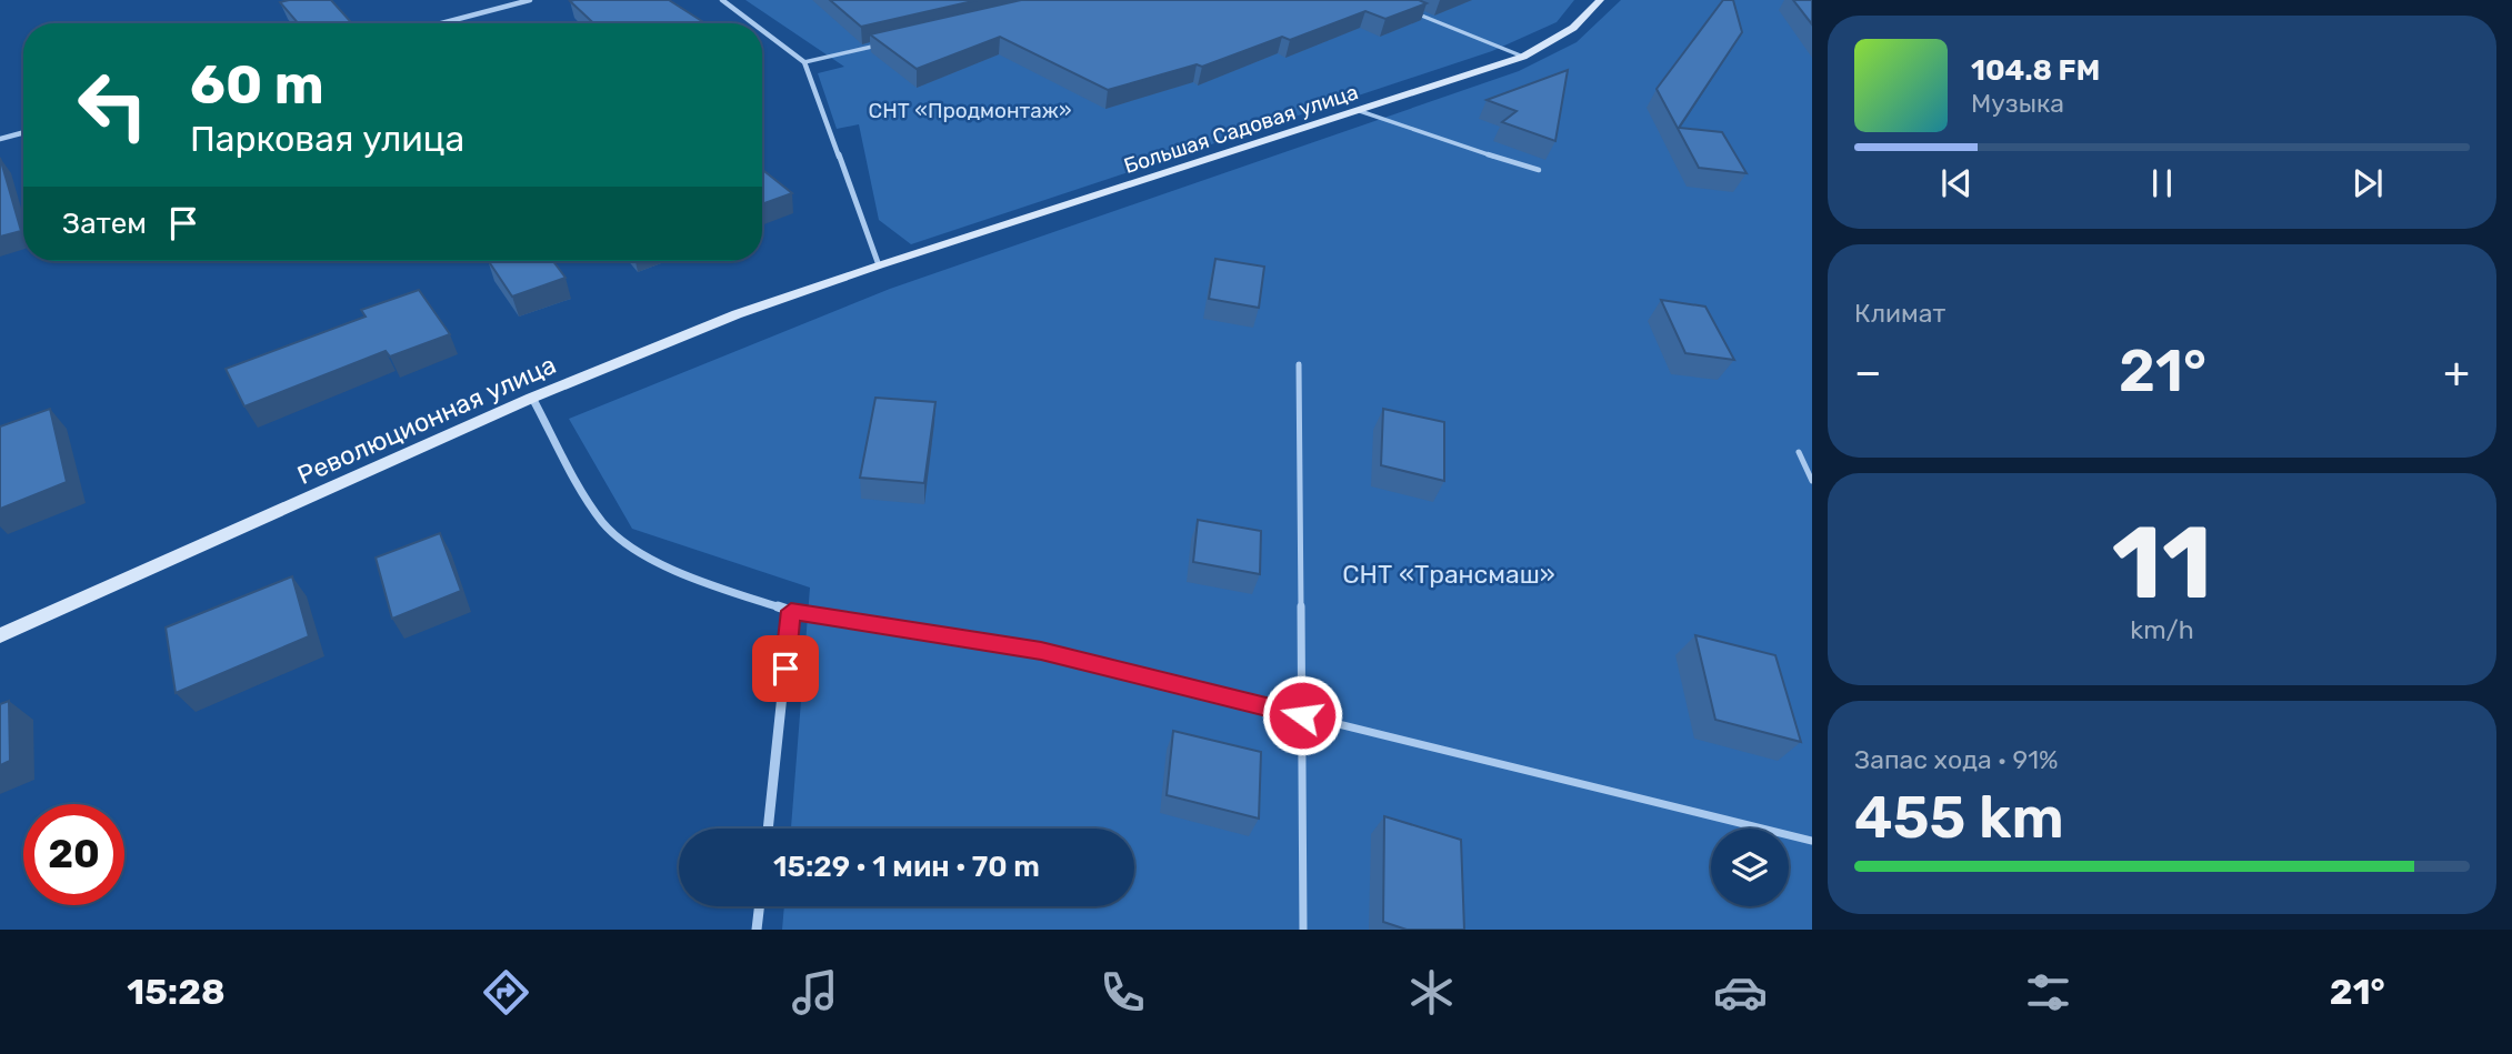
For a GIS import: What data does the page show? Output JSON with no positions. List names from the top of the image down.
{
  "streets": {
    "street": ["Большая Садовая улица", "Революционная улица"]
  },
  "crossings": [
    ["Большая Садовая улица", "Революционная улица"]
  ],
  "parks": ["СНТ «Продмонтаж»", "СНТ «Трансмаш»"],
  "page": {
    "turn": ["60 m", "Парковая улица"],
    "song": ["104.8 FM", "Музыка"],
    "then": "Затем",
    "tile": [
      "Климат",
      ["11", "km/h"],
      ["Запас хода · 91%", "455 km"]
    ],
    "heat": ["−", "21°", "+"],
    "limit": "20",
    "trip": "15:29 · 1 мин · 70 m",
    "tabs": ["15:28", "21°"]
  }
}
